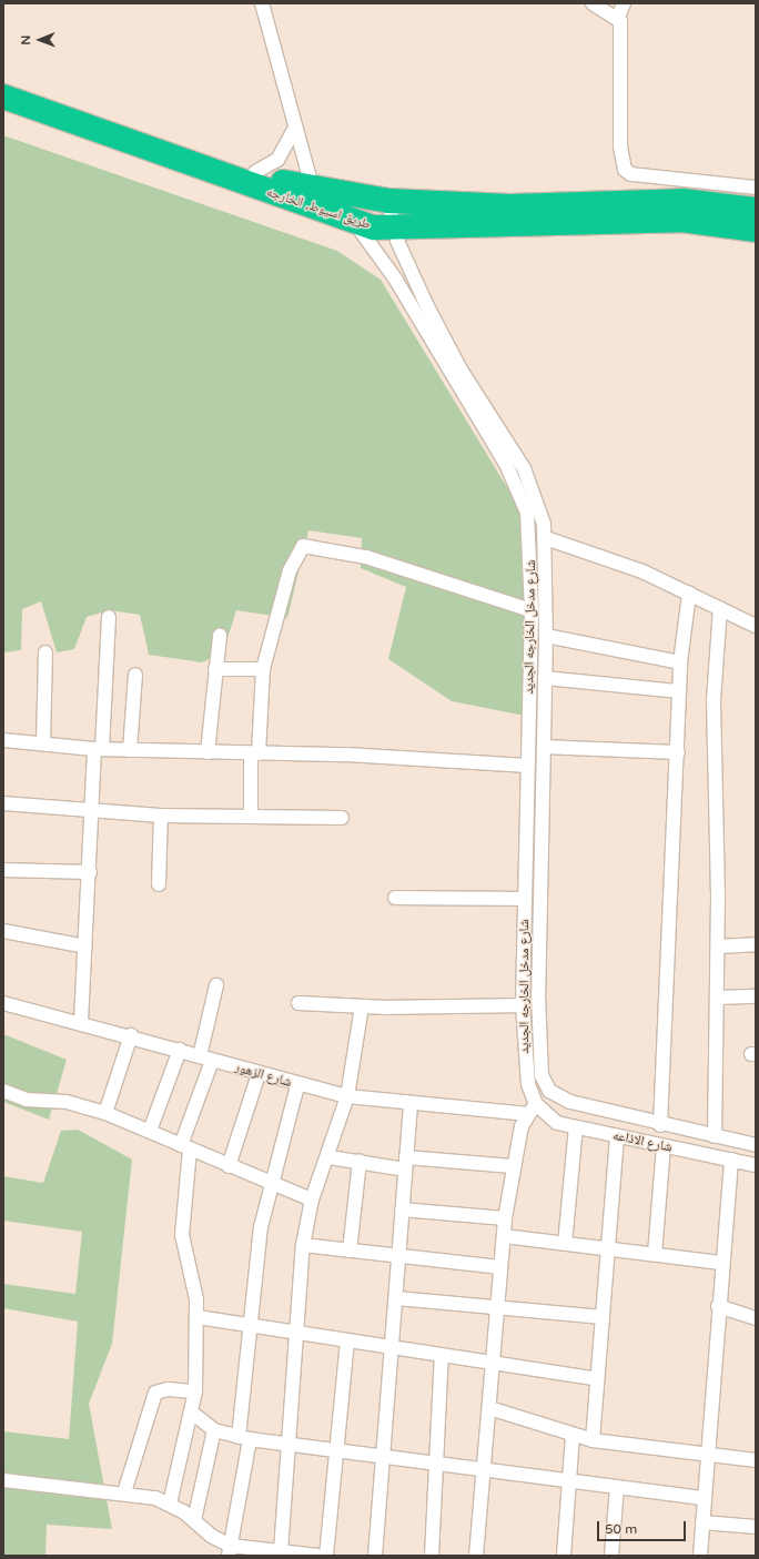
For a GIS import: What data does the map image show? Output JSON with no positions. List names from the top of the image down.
{
  "streets": {
    "highway": ["طريق اسيوط, الخارجه"],
    "street": ["شارع مدخل الخارجه الجديد", "شارع الزهور", "شارع الاذاعه"]
  },
  "crossings": [
    ["طريق اسيوط, الخارجه", "شارع مدخل الخارجه الجديد"],
    ["شارع مدخل الخارجه الجديد", "شارع الزهور"],
    ["شارع مدخل الخارجه الجديد", "شارع الاذاعه"],
    ["شارع الزهور", "شارع الاذاعه"]
  ],
  "scale_bar": "50 m",
  "north": "left"
}
